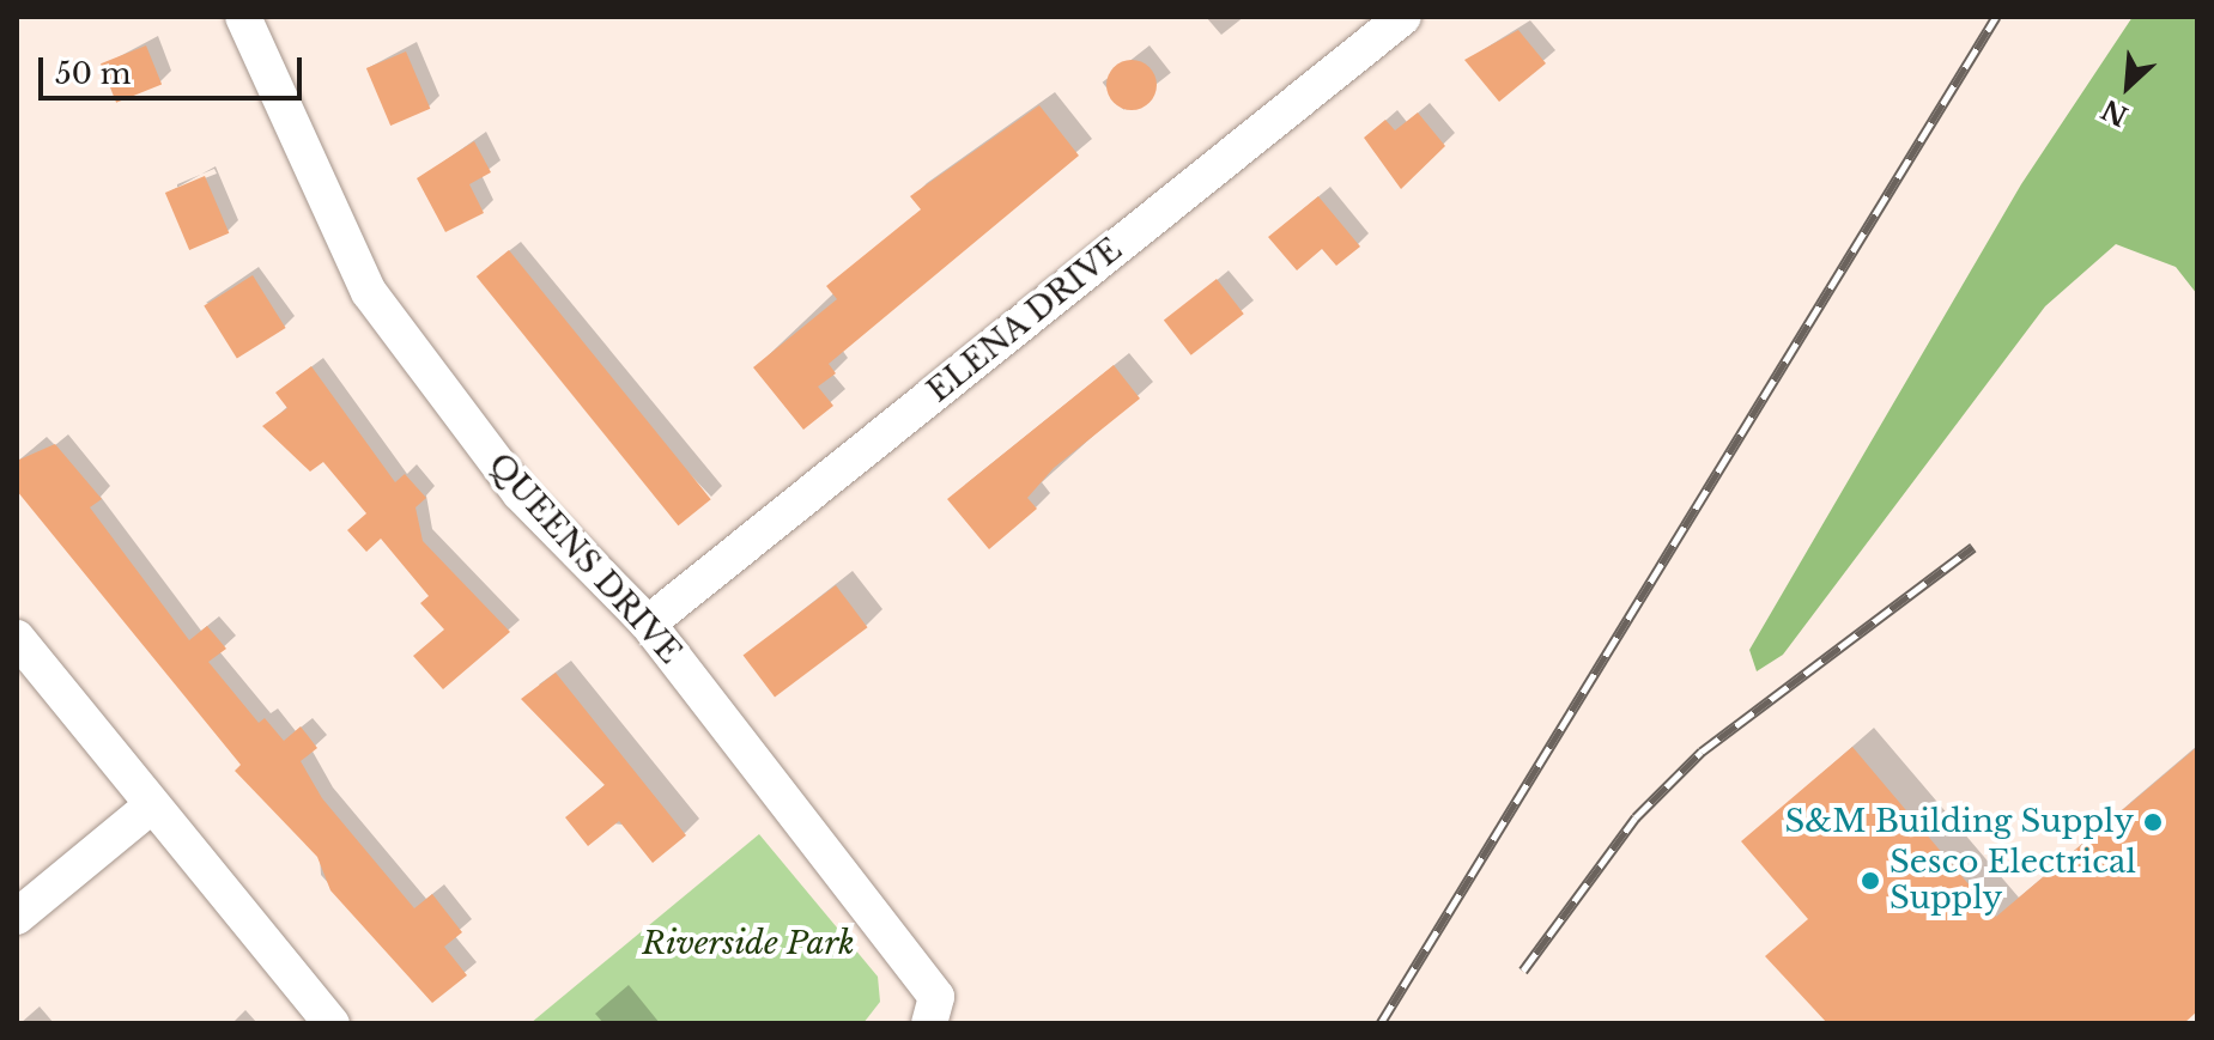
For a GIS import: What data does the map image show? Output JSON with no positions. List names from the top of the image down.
{
  "streets": {
    "street": ["ELENA DRIVE", "QUEENS DRIVE"]
  },
  "crossings": [
    ["ELENA DRIVE", "QUEENS DRIVE"]
  ],
  "parks": ["Riverside Park"],
  "places": ["S&M Building Supply", "Sesco Electrical Supply"],
  "scale_bar": "50 m",
  "north": "bottom left"
}
